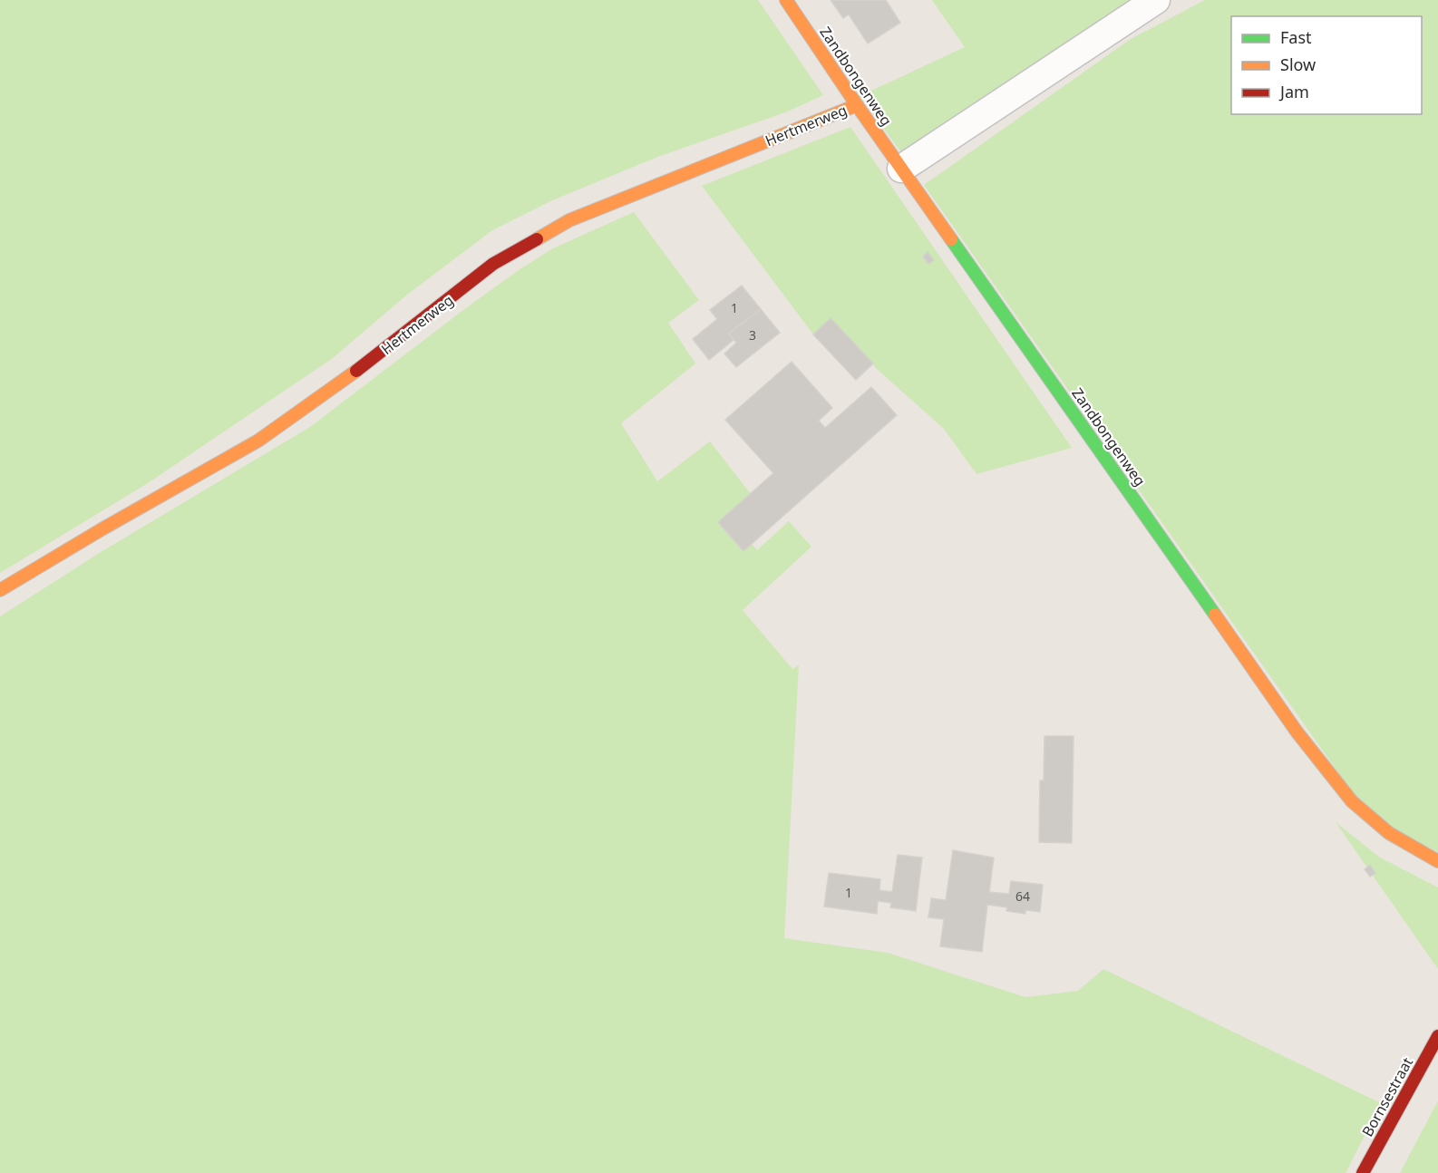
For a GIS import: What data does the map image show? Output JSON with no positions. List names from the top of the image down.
{
  "streets": {
    "street": ["Zandbongenweg", "Hertmerweg", "Bornsestraat"]
  },
  "crossings": [
    ["Zandbongenweg", "Hertmerweg"]
  ],
  "house_numbers": [
    "1",
    "3",
    "1",
    "64"
  ],
  "legend": ["Fast", "Slow", "Jam"]
}
